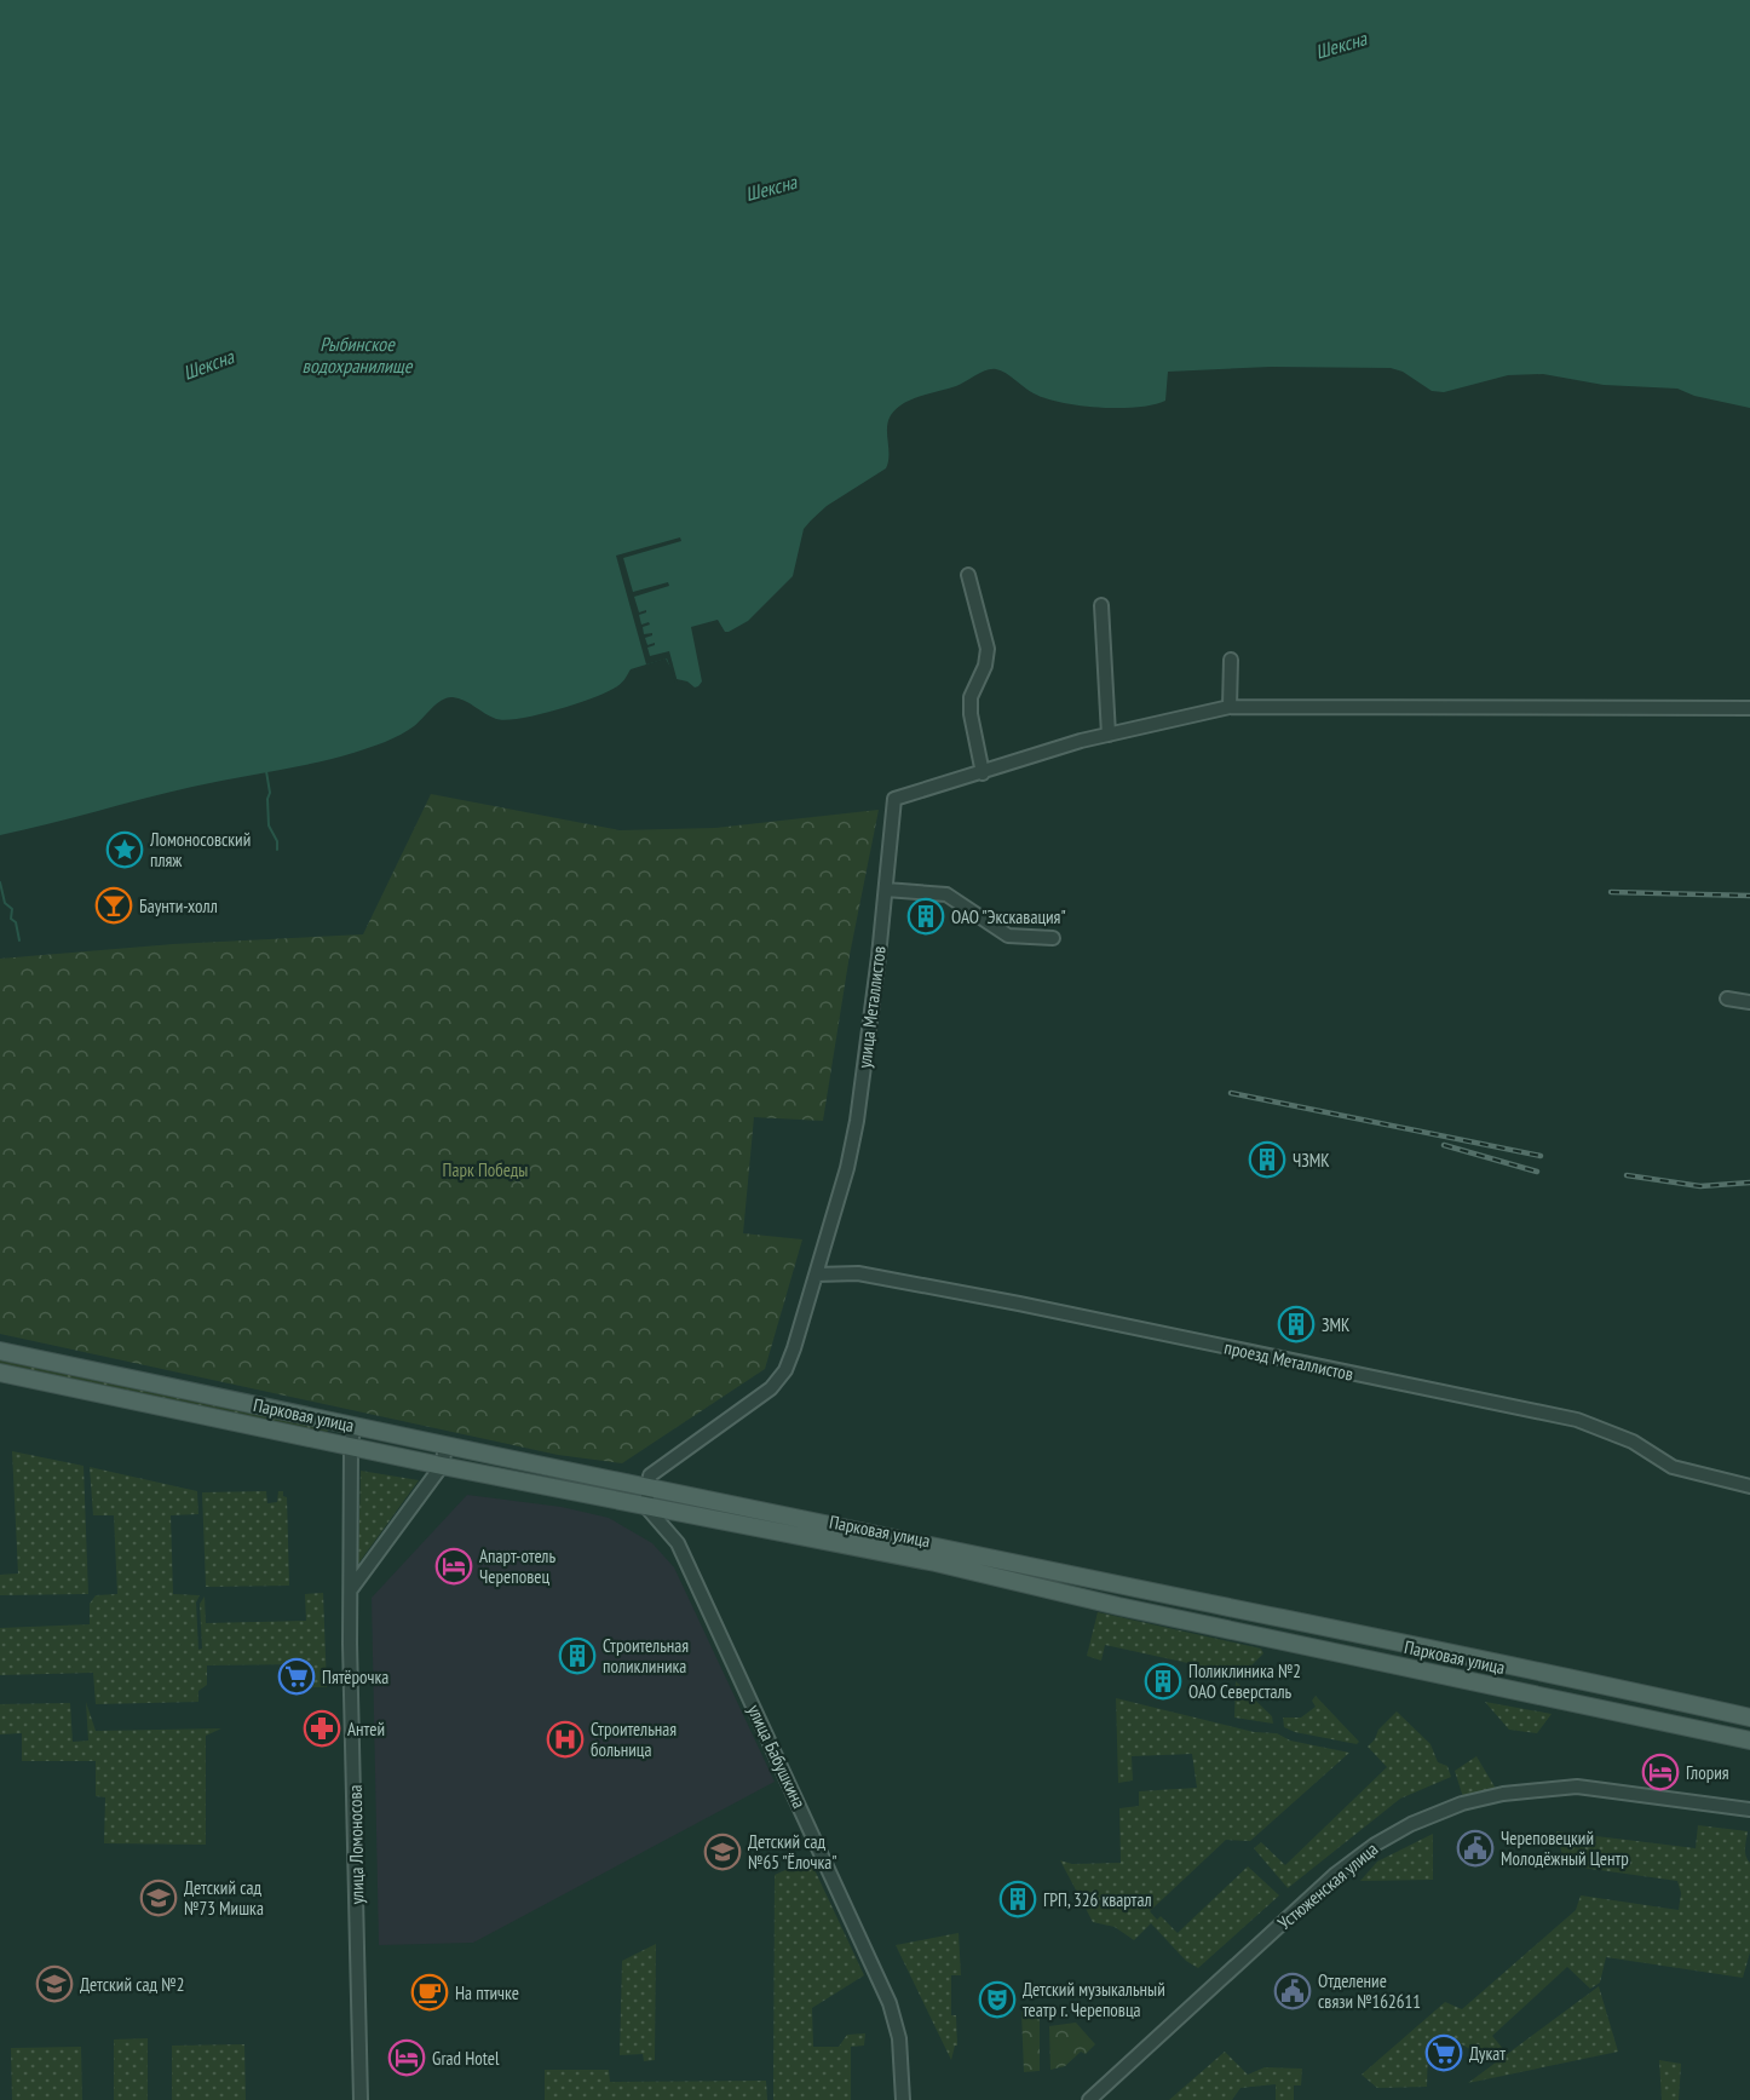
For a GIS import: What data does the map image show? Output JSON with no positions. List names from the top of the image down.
{
  "streets": {
    "main road": ["Парковая улица"],
    "street": [
      "улица Металлистов",
      "проезд Металлистов",
      "улица Бабушкина",
      "улица Ломоносова",
      "Устюженская улица"
    ]
  },
  "crossings": [
    ["улица Металлистов", "проезд Металлистов"],
    ["улица Металлистов", "Парковая улица"],
    ["Парковая улица", "улица Бабушкина"],
    ["Парковая улица", "улица Ломоносова"]
  ],
  "water": ["Шексна", "Рыбинское водохранилище"],
  "parks": ["Парк Победы"],
  "places": {
    "place": ["Ломоносовский пляж"],
    "bar": ["Баунти-холл"],
    "building": [
      "ОАО \"Экскавация\"",
      "ЧЗМК",
      "ЗМК",
      "Строительная поликлиника",
      "Поликлиника №2 ОАО Северсталь",
      "ГРП, 326 квартал"
    ],
    "hotel": ["Апарт-отель Череповец", "Глория", "Grad Hotel"],
    "supermarket": ["Пятёрочка", "Дукат"],
    "pharmacy": ["Антей"],
    "hospital": ["Строительная больница"],
    "public building": ["Череповецкий Молодёжный Центр", "Отделение связи №162611"],
    "school or university": ["Детский сад №65 \"Ёлочка\"", "Детский сад №73 Мишка", "Детский сад №2"],
    "cafe": ["На птичке"],
    "theatre": ["Детский музыкальный театр г. Череповца"]
  }
}
